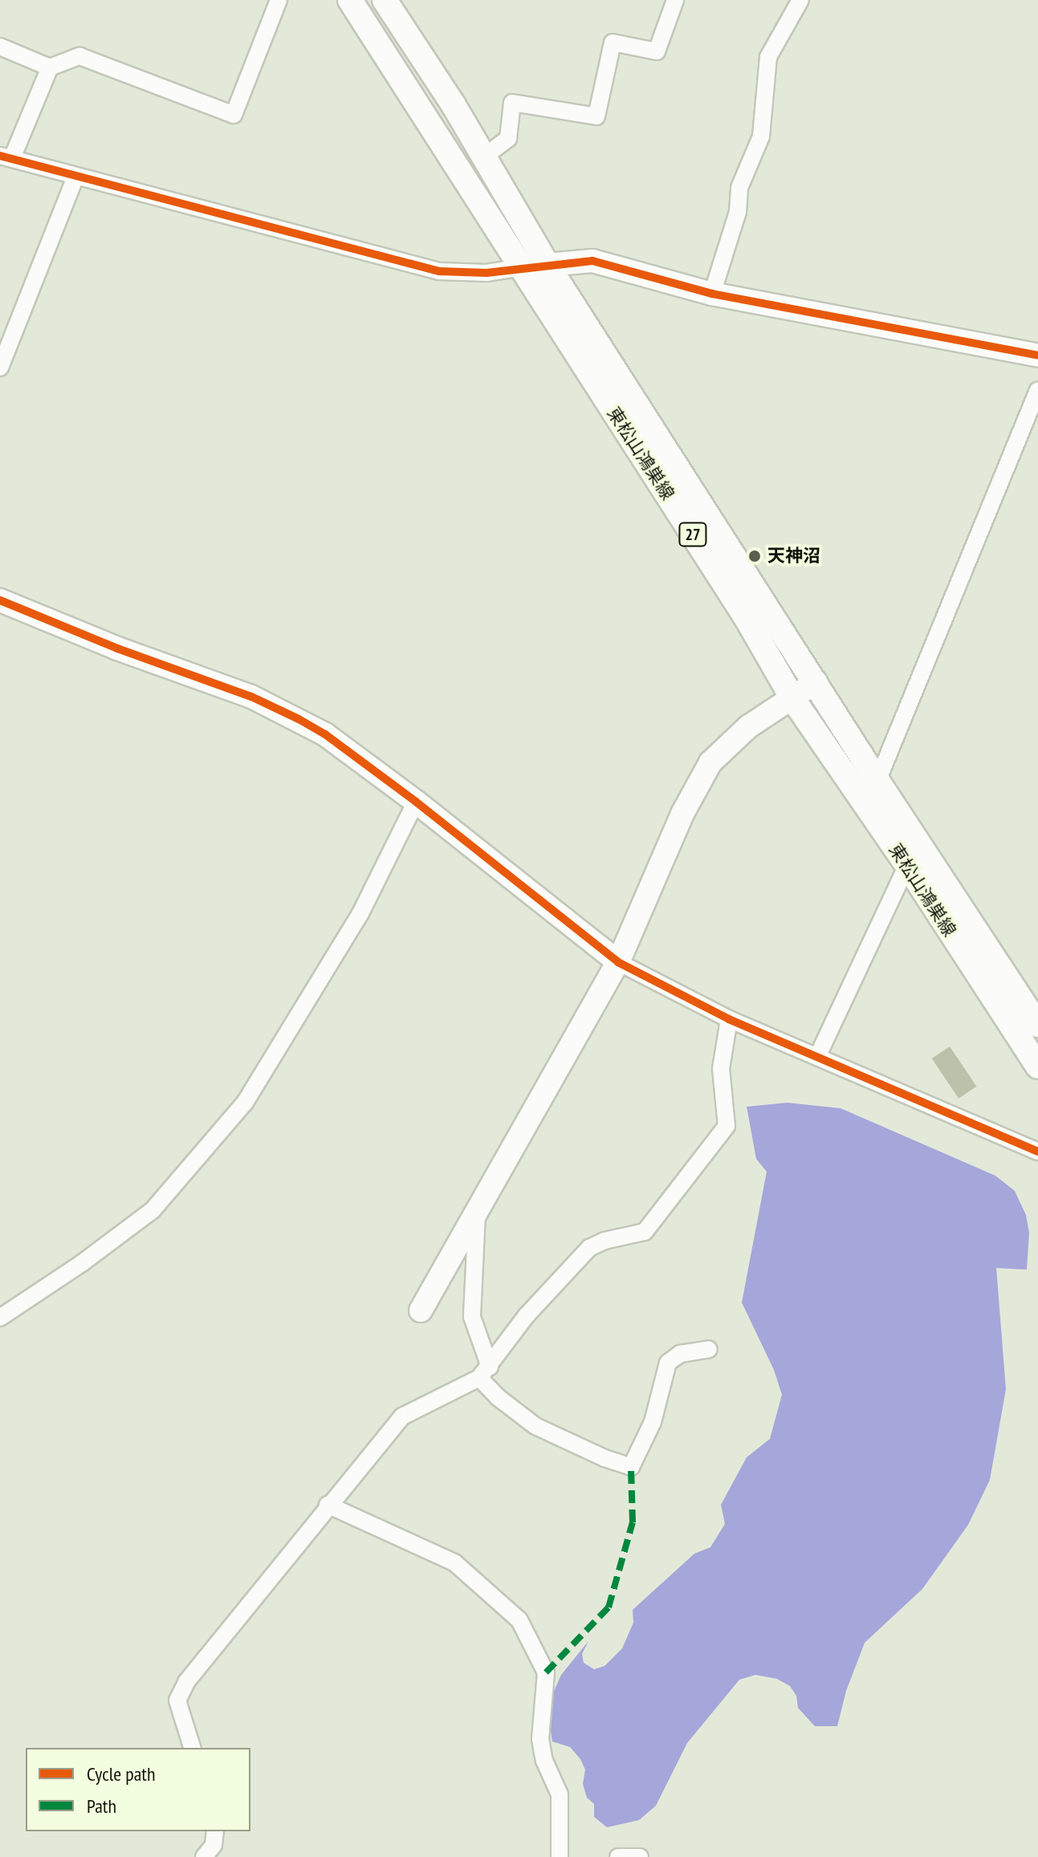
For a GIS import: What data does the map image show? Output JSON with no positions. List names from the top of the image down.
{
  "streets": {
    "main road": ["東松山鴻巣線", "27"]
  },
  "places": ["天神沼"],
  "legend": ["Cycle path", "Path"]
}
